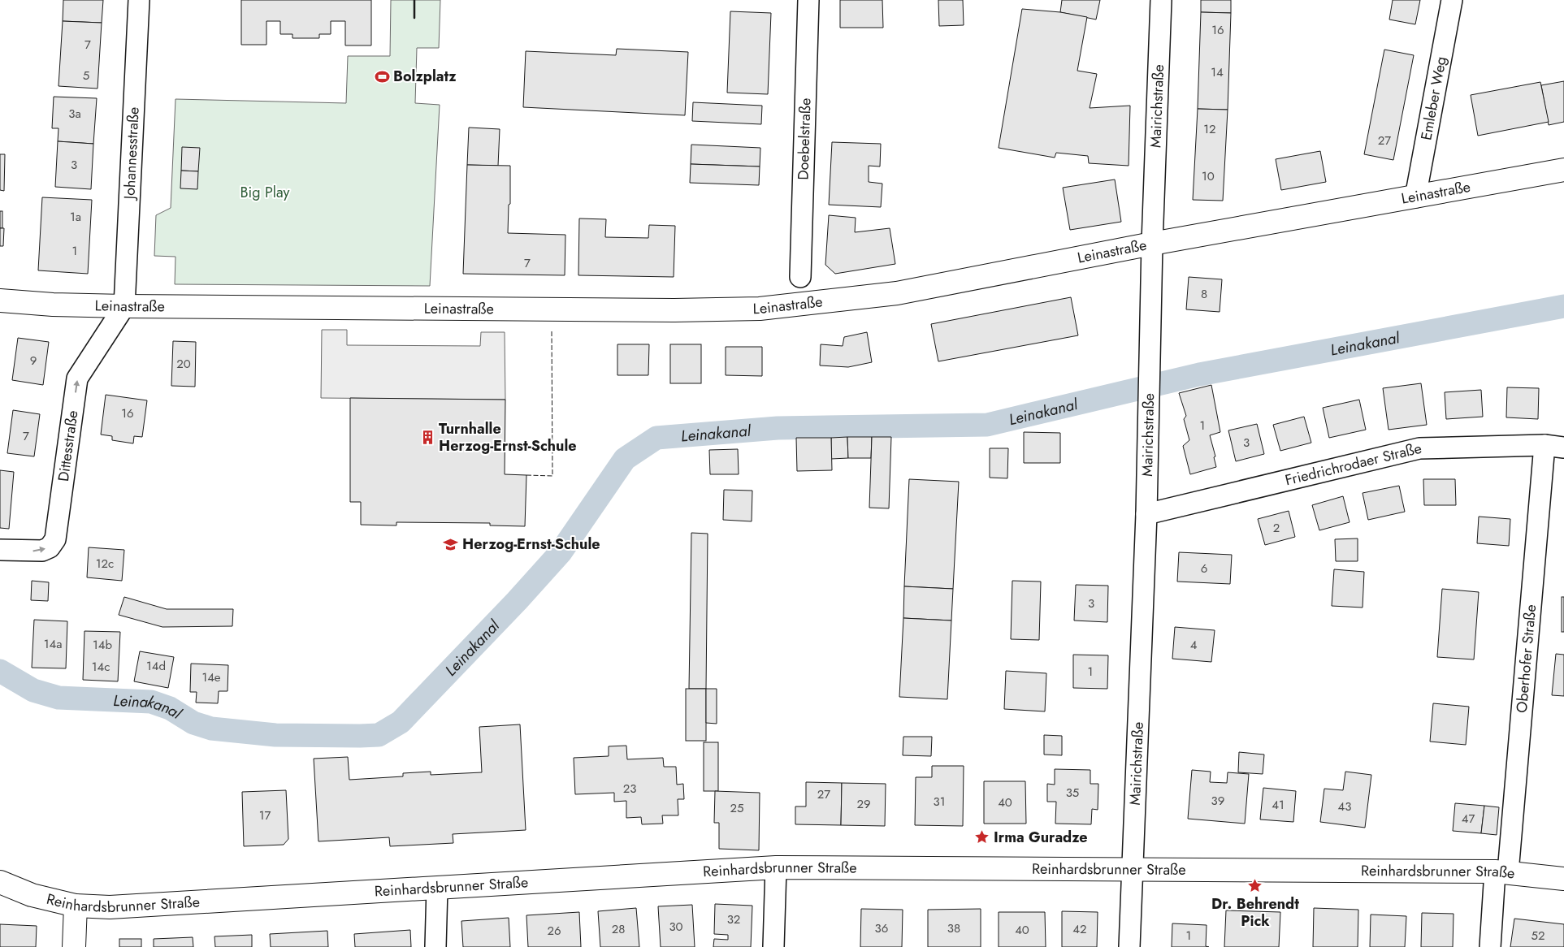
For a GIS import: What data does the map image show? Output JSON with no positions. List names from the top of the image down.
{
  "streets": {
    "street": [
      "Emleber Weg",
      "Mairichstraße",
      "Doebelstraße",
      "Johannesstraße",
      "Leinastraße",
      "Dittesstraße",
      "Friedrichrodaer Straße",
      "Oberhofer Straße",
      "Reinhardsbrunner Straße"
    ]
  },
  "crossings": [
    ["Emleber Weg", "Leinastraße"],
    ["Mairichstraße", "Leinastraße"],
    ["Mairichstraße", "Friedrichrodaer Straße"],
    ["Mairichstraße", "Reinhardsbrunner Straße"],
    ["Johannesstraße", "Leinastraße"],
    ["Johannesstraße", "Dittesstraße"],
    ["Leinastraße", "Dittesstraße"],
    ["Friedrichrodaer Straße", "Oberhofer Straße"],
    ["Oberhofer Straße", "Reinhardsbrunner Straße"]
  ],
  "one_way": ["Dittesstraße"],
  "water": ["Leinakanal"],
  "parks": ["Big Play"],
  "places": {
    "sports": ["Bolzplatz"],
    "building": ["Turnhalle Herzog-Ernst-Schule"],
    "school or university": ["Herzog-Ernst-Schule"],
    "place": ["Irma Guradze", "Dr. Behrendt Pick"]
  },
  "house_numbers": [
    "16",
    "7",
    "14",
    "5",
    "3a",
    "12",
    "27",
    "3",
    "10",
    "1a",
    "1",
    "7",
    "8",
    "9",
    "20",
    "16",
    "1",
    "7",
    "3",
    "2",
    "12c",
    "6",
    "3",
    "14a",
    "14b",
    "4",
    "14d",
    "14c",
    "1",
    "14e",
    "23",
    "35",
    "27",
    "39",
    "31",
    "40",
    "29",
    "41",
    "43",
    "25",
    "17",
    "47",
    "32",
    "30",
    "36",
    "38",
    "28",
    "42",
    "40",
    "26",
    "1",
    "52"
  ]
}
